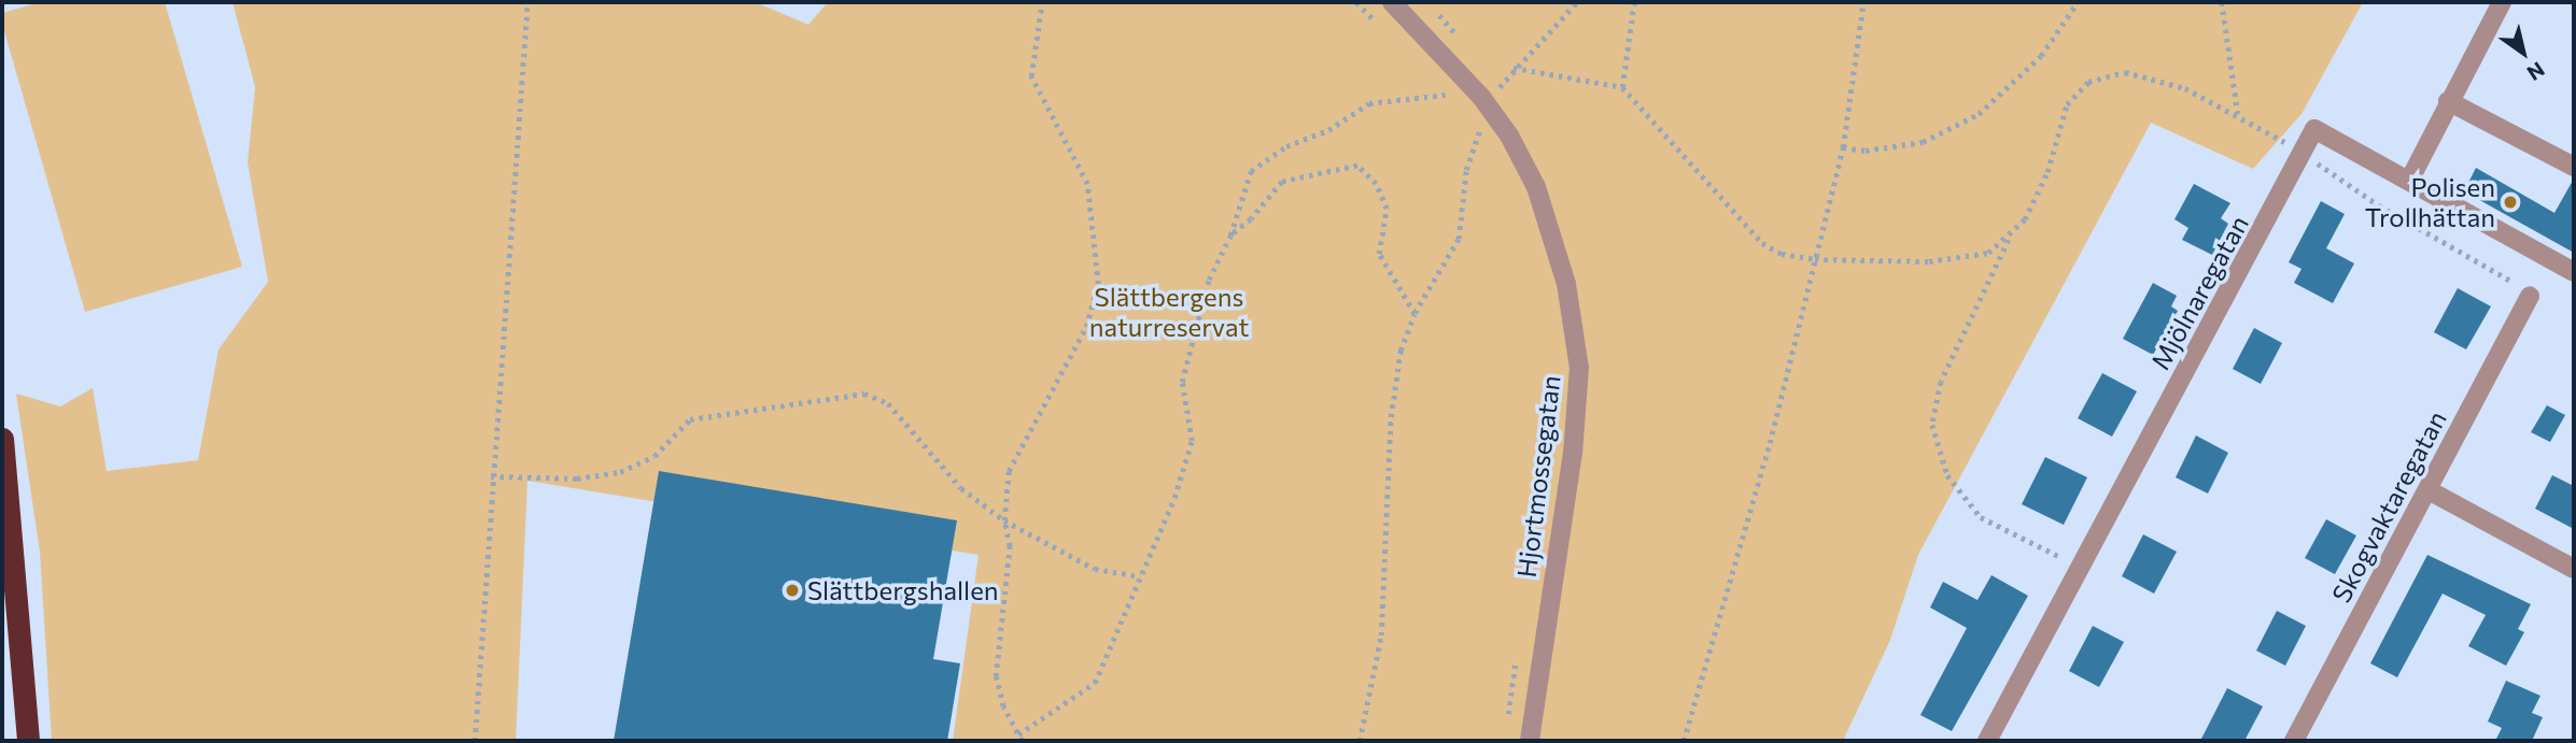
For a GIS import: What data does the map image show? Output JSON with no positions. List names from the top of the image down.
{
  "streets": {
    "street": ["Mjölnaregatan", "Hjortmossegatan", "Skogvaktaregatan"]
  },
  "parks": ["Slättbergens naturreservat"],
  "places": ["Polisen Trollhättan", "Slättbergshallen"],
  "north": "bottom right"
}
